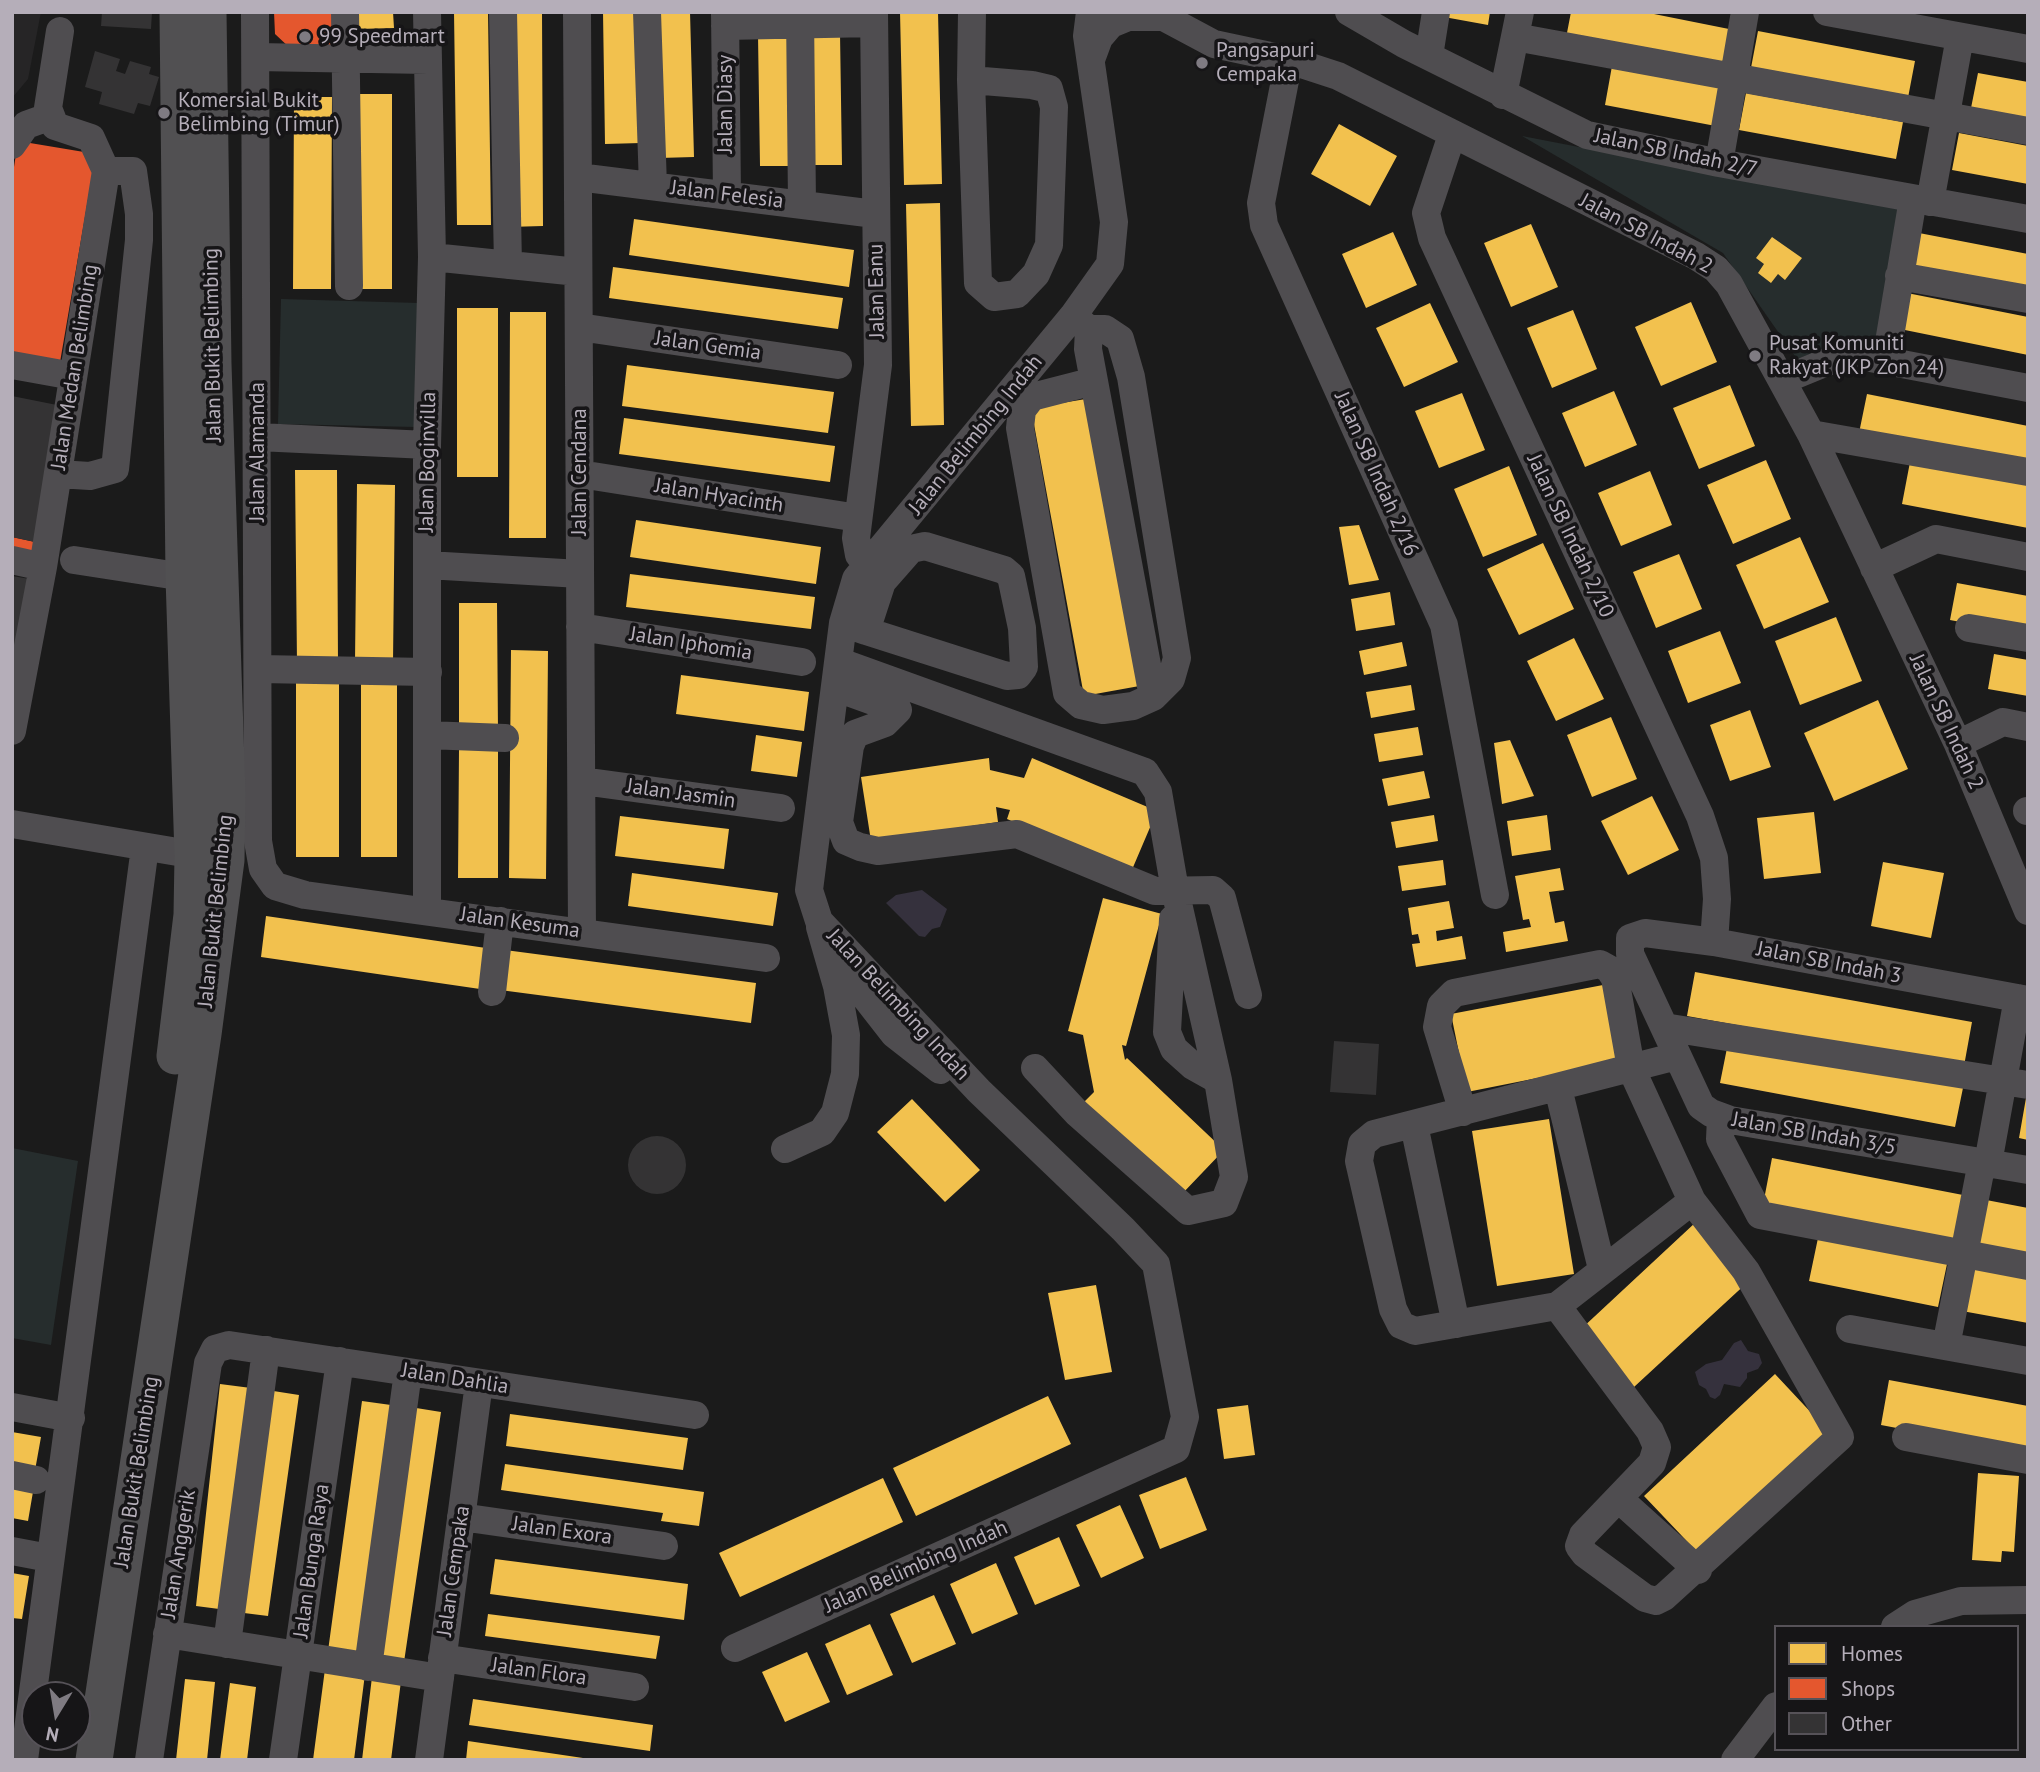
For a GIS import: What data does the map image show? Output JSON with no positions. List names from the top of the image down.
{
  "streets": {
    "main road": ["Jalan Bukit Belimbing"],
    "street": [
      "Jalan Diasy",
      "Jalan SB Indah 2/7",
      "Jalan Felesia",
      "Jalan SB Indah 2",
      "Jalan Eanu",
      "Jalan Gemia",
      "Jalan Medan Belimbing",
      "Jalan Belimbing Indah",
      "Jalan Alamanda",
      "Jalan Boginvilla",
      "Jalan Cendana",
      "Jalan SB Indah 2/16",
      "Jalan Hyacinth",
      "Jalan SB Indah 2/10",
      "Jalan Iphomia",
      "Jalan Jasmin",
      "Jalan Kesuma",
      "Jalan SB Indah 3",
      "Jalan SB Indah 3/5",
      "Jalan Dahlia",
      "Jalan Exora",
      "Jalan Anggerik",
      "Jalan Bunga Raya",
      "Jalan Cempaka",
      "Jalan Flora"
    ]
  },
  "crossings": [
    ["Jalan Diasy", "Jalan Felesia"],
    ["Jalan Felesia", "Jalan Eanu"],
    ["Jalan Felesia", "Jalan Cendana"],
    ["Jalan SB Indah 2", "Jalan SB Indah 2/16"],
    ["Jalan SB Indah 2", "Jalan SB Indah 2/10"],
    ["Jalan Eanu", "Jalan Belimbing Indah"],
    ["Jalan Eanu", "Jalan Hyacinth"],
    ["Jalan Gemia", "Jalan Cendana"],
    ["Jalan Alamanda", "Jalan Kesuma"],
    ["Jalan Boginvilla", "Jalan Kesuma"],
    ["Jalan Cendana", "Jalan Hyacinth"],
    ["Jalan Cendana", "Jalan Iphomia"],
    ["Jalan Cendana", "Jalan Jasmin"],
    ["Jalan Cendana", "Jalan Kesuma"],
    ["Jalan SB Indah 2/10", "Jalan SB Indah 3"],
    ["Jalan SB Indah 3", "Jalan SB Indah 3/5"],
    ["Jalan Dahlia", "Jalan Anggerik"],
    ["Jalan Dahlia", "Jalan Bunga Raya"],
    ["Jalan Dahlia", "Jalan Cempaka"],
    ["Jalan Exora", "Jalan Cempaka"],
    ["Jalan Anggerik", "Jalan Flora"],
    ["Jalan Bunga Raya", "Jalan Flora"],
    ["Jalan Cempaka", "Jalan Flora"]
  ],
  "places": [
    "99 Speedmart",
    "Pangsapuri Cempaka",
    "Komersial Bukit Belimbing (Timur)",
    "Pusat Komuniti Rakyat (JKP Zon 24)"
  ],
  "legend": ["Homes", "Shops", "Other"],
  "north": "bottom"
}
